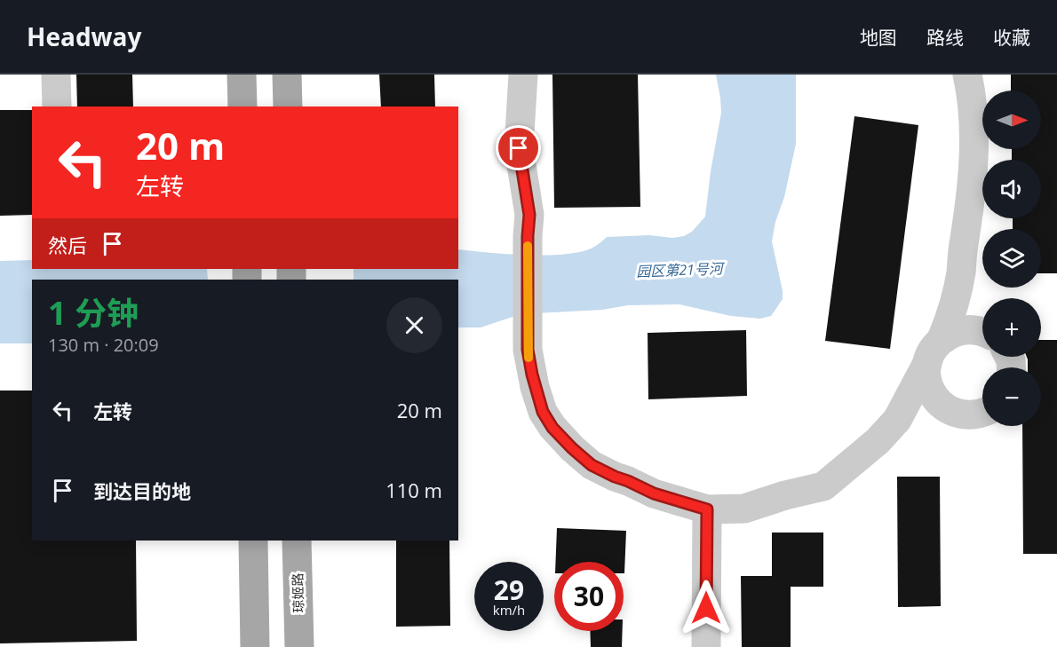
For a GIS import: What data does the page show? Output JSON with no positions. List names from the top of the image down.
{
  "streets": {
    "main road": ["琼姬路"]
  },
  "water": ["园区第21号河"],
  "north": "right",
  "page": {
    "header": "Headway",
    "nav": ["地图", "路线", "收藏"],
    "map_buttons": ["+", "−"],
    "turn": ["20 m", "左转"],
    "then": "然后",
    "heading": ["1 分钟", "130 m · 20:09"],
    "list": [
      {
        "name": "左转",
        "value": "20 m"
      },
      {
        "name": "到达目的地",
        "value": "110 m"
      }
    ],
    "speed": "29 km/h",
    "limit": "30"
  }
}
